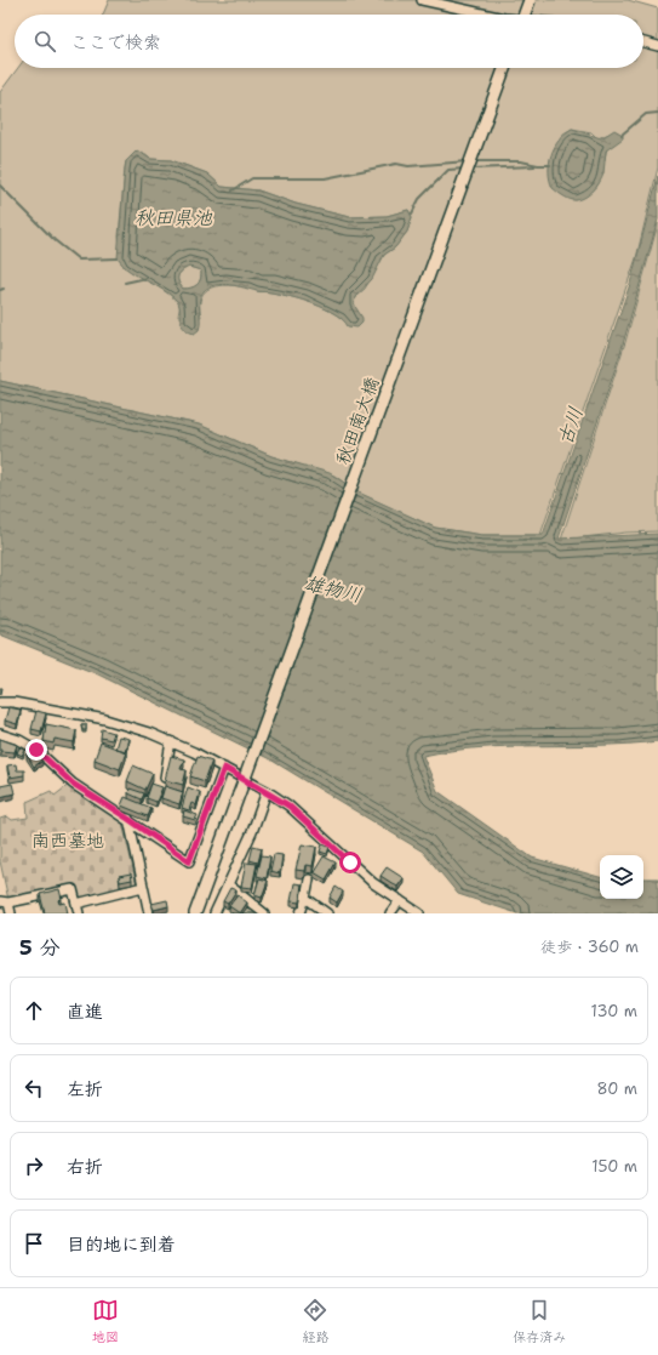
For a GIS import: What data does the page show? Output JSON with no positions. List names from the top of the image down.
{
  "streets": {
    "street": ["秋田南大橋"]
  },
  "water": ["秋田県池", "古川", "雄物川"],
  "parks": ["南西墓地"],
  "page": {
    "search": "ここで検索",
    "heading": ["5 分", "徒歩 · 360 m"],
    "list": [
      ["直進", "130 m"],
      ["左折", "80 m"],
      ["右折", "150 m"],
      "目的地に到着"
    ],
    "nav": ["地図", "経路", "保存済み"]
  }
}
